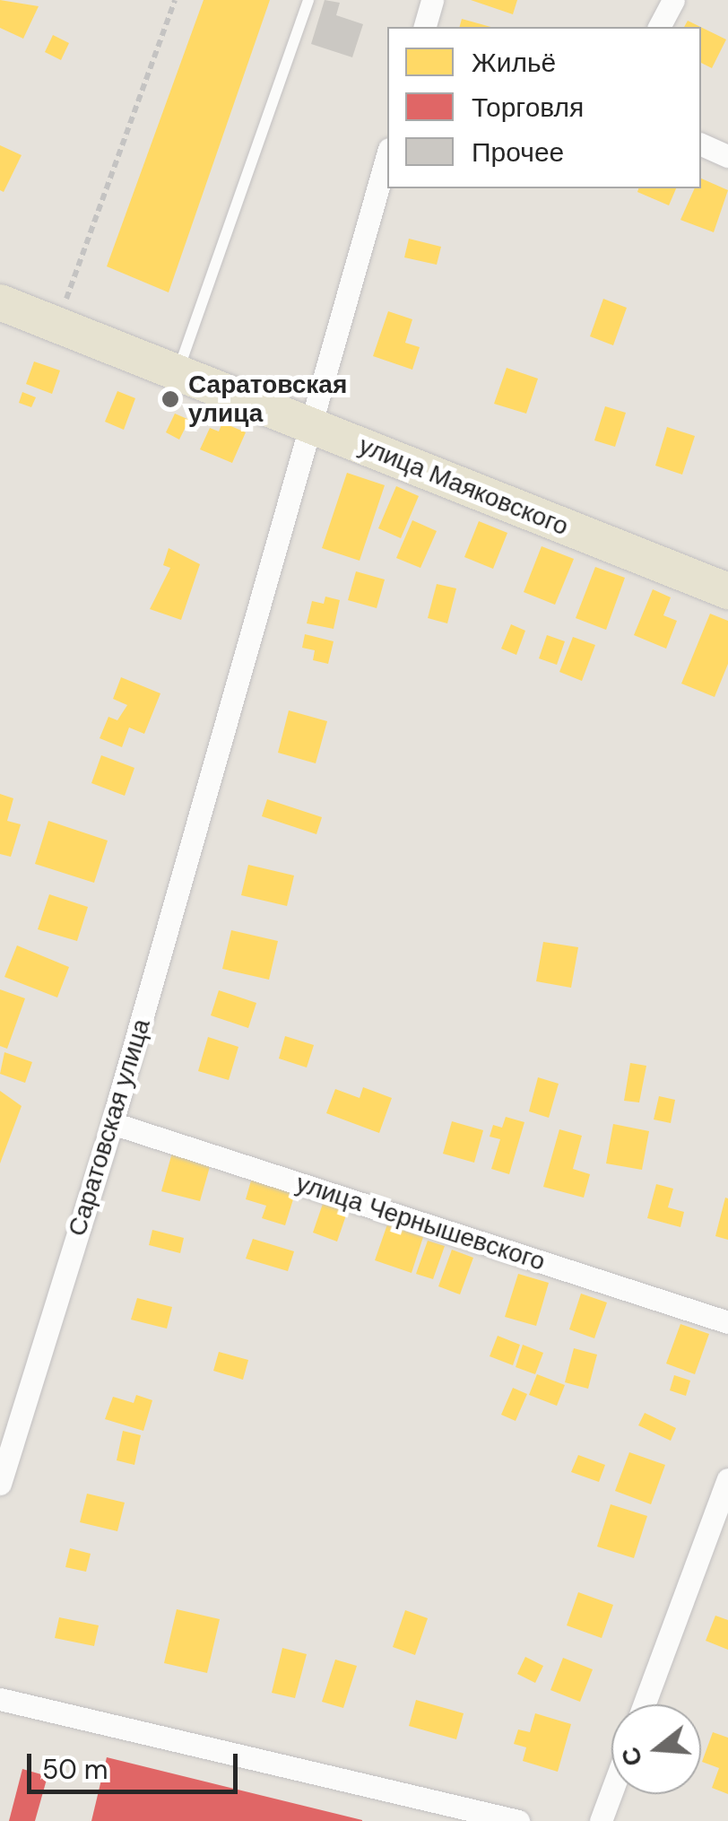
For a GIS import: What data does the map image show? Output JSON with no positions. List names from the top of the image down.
{
  "streets": {
    "main road": ["улица Маяковского"],
    "street": ["Саратовская улица", "улица Чернышевского"]
  },
  "crossings": [
    ["улица Маяковского", "Саратовская улица"],
    ["Саратовская улица", "улица Чернышевского"]
  ],
  "places": ["Саратовская улица"],
  "legend": ["Жильё", "Торговля", "Прочее"],
  "scale_bar": "50 m",
  "north": "left"
}
